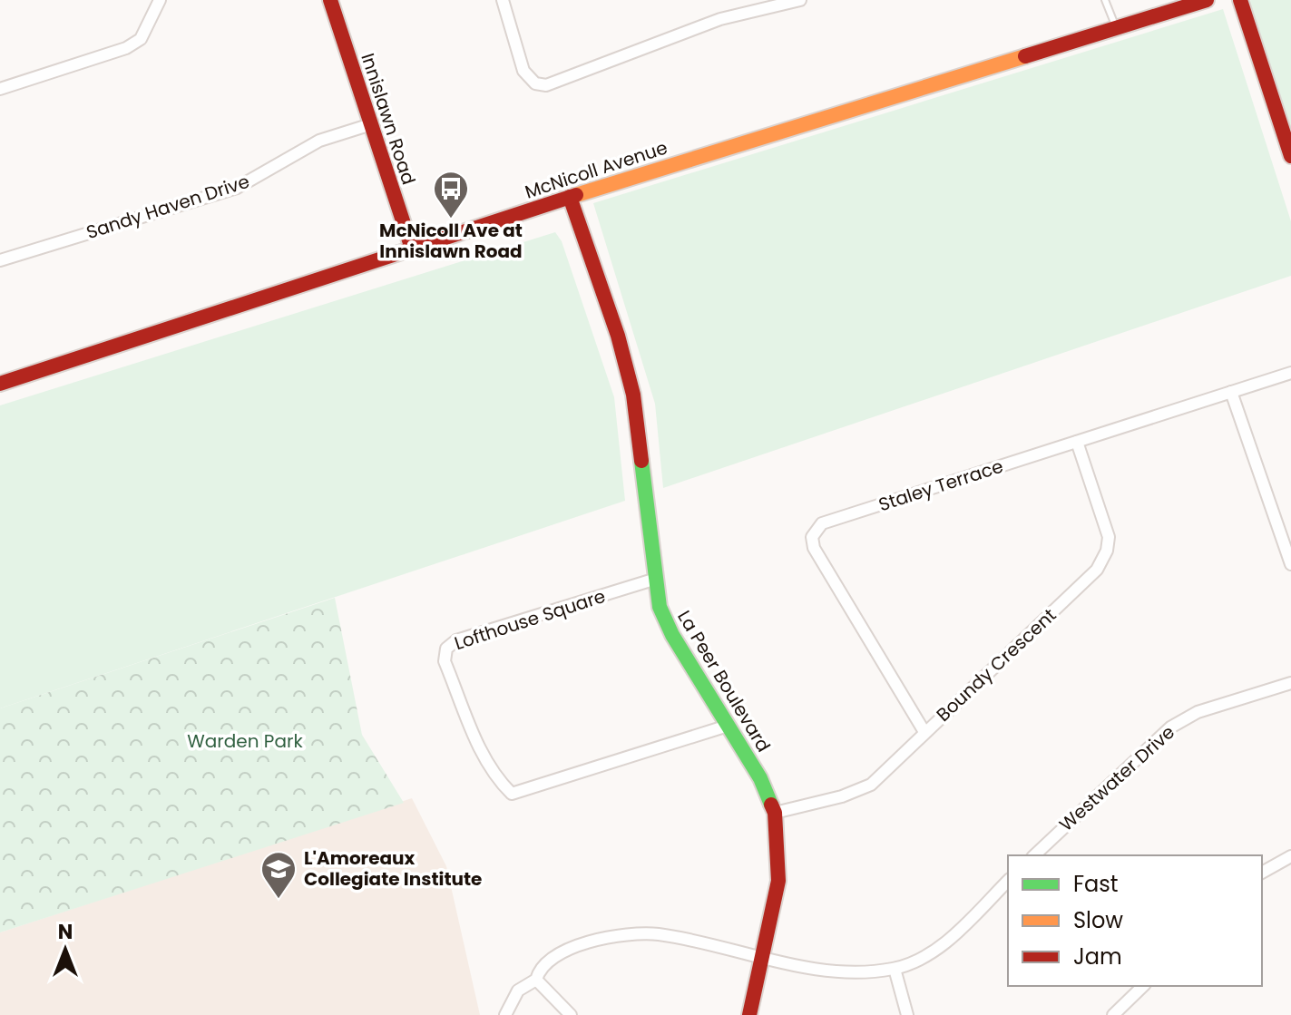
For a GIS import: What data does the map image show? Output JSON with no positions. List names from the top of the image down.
{
  "streets": {
    "main road": ["Innislawn Road", "McNicoll Avenue", "La Peer Boulevard"],
    "street": [
      "Sandy Haven Drive",
      "Staley Terrace",
      "Lofthouse Square",
      "Boundy Crescent",
      "Westwater Drive"
    ]
  },
  "crossings": [
    ["Innislawn Road", "McNicoll Avenue"],
    ["Innislawn Road", "Sandy Haven Drive"],
    ["McNicoll Avenue", "La Peer Boulevard"],
    ["Staley Terrace", "Boundy Crescent"],
    ["Lofthouse Square", "La Peer Boulevard"],
    ["Boundy Crescent", "La Peer Boulevard"]
  ],
  "parks": ["Warden Park"],
  "places": {
    "bus stop": ["McNicoll Ave at Innislawn Road"],
    "school or university": ["L'Amoreaux Collegiate Institute"]
  },
  "legend": ["Fast", "Slow", "Jam"],
  "north": "top"
}
